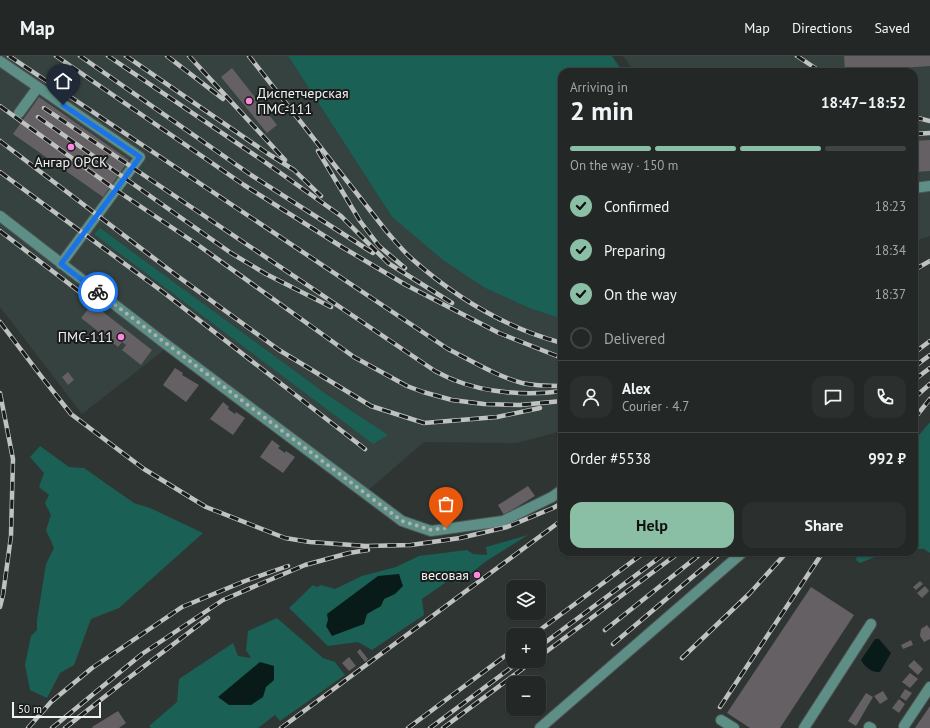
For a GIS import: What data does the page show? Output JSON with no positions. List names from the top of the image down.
{
  "places": [
    "Диспетчерская ПМС-111",
    "Ангар ОРСК",
    "ПМС-111",
    "весовая"
  ],
  "scale_bar": "50 m",
  "page": {
    "header": "Map",
    "nav": ["Map", "Directions", "Saved"],
    "heading": ["2 min", "Arriving in", "18:47–18:52"],
    "panel": [
      "Alex",
      "Courier · 4.7",
      "Order #5538",
      "992 ₽"
    ],
    "bar": "On the way · 150 m",
    "list": [
      ["Confirmed", "18:23"],
      ["Preparing", "18:34"],
      ["On the way", "18:37"],
      "Delivered"
    ],
    "buttons": ["Help", "Share"],
    "map_buttons": ["+", "−"],
    "scale": "50 m"
  }
}
